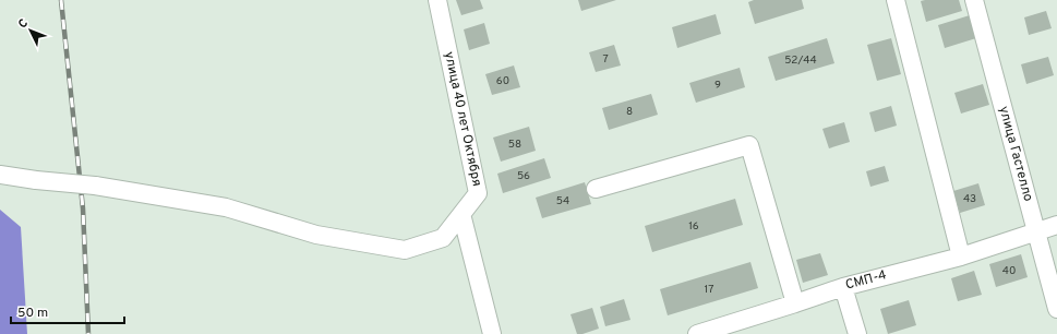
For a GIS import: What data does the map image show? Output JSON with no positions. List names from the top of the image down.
{
  "streets": {
    "street": ["улица 40 лет Октября", "улица Гастелло", "СМП-4"]
  },
  "crossings": [
    ["улица Гастелло", "СМП-4"]
  ],
  "house_numbers": [
    "7",
    "52/44",
    "60",
    "9",
    "8",
    "58",
    "56",
    "43",
    "54",
    "16",
    "40",
    "17"
  ],
  "scale_bar": "50 m",
  "north": "top left"
}
